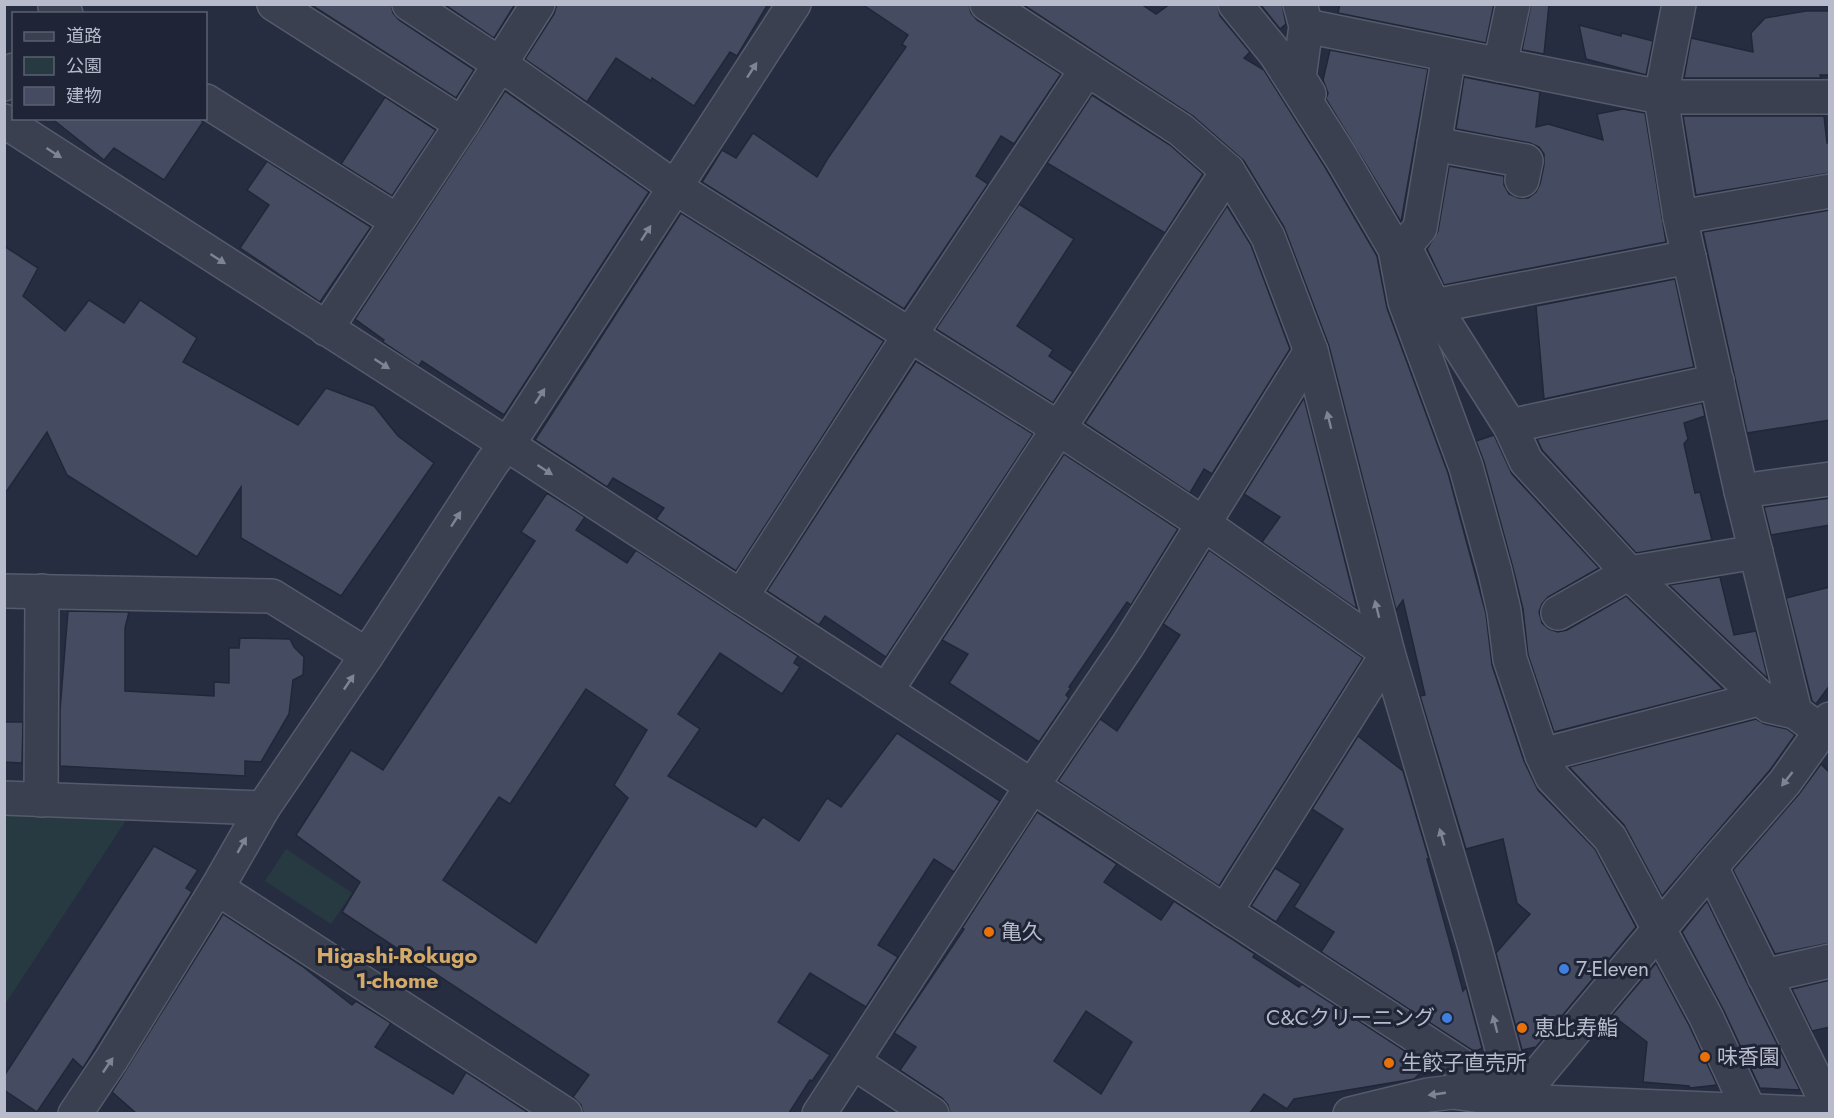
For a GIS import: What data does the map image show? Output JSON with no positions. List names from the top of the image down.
{
  "districts": ["Higashi-Rokugo 1-chome"],
  "places": [
    "亀久",
    "7-Eleven",
    "C&Cクリーニング",
    "恵比寿鮨",
    "味香園",
    "生餃子直売所"
  ],
  "legend": ["道路", "公園", "建物"]
}
